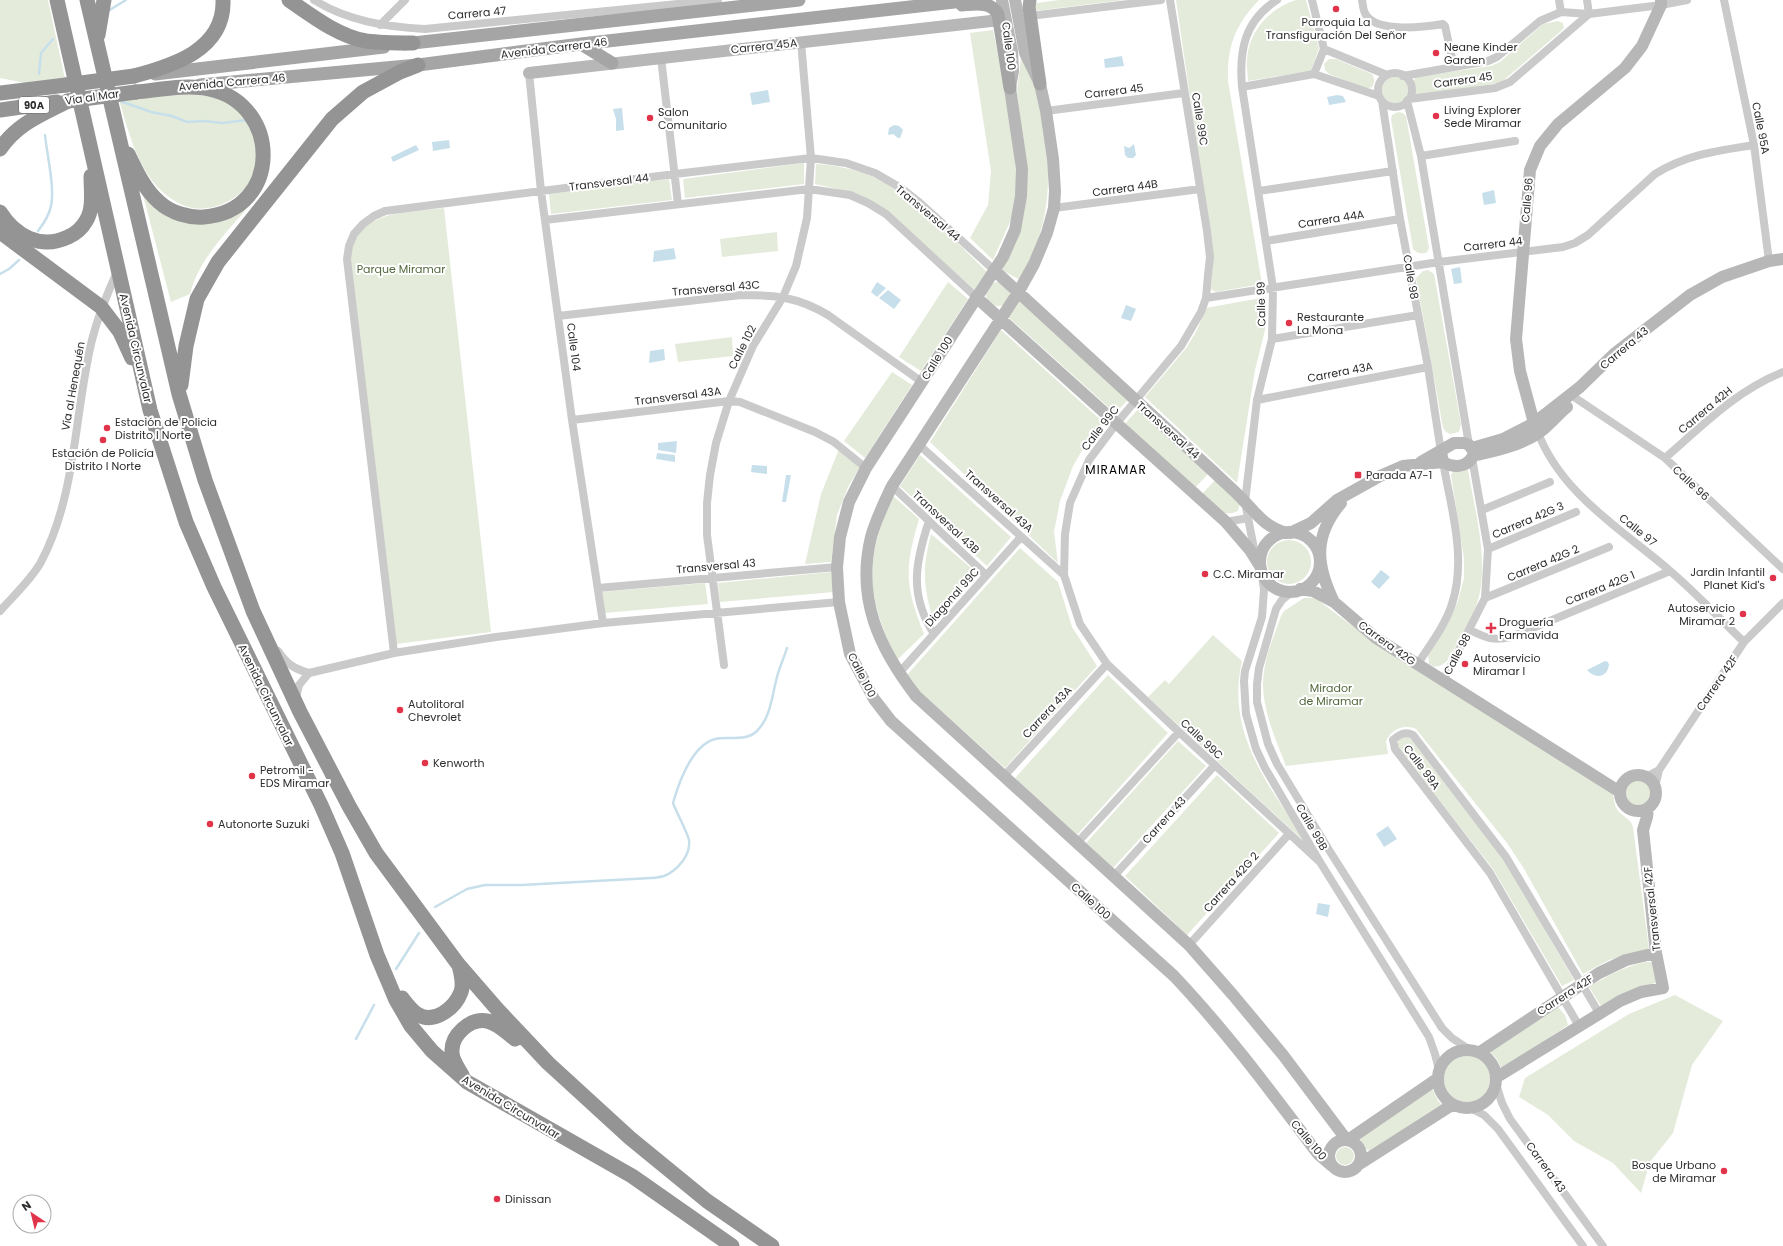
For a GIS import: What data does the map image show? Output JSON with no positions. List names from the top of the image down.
{
  "streets": {
    "highway": ["Vía al Mar", "90A", "Avenida Circunvalar"],
    "main road": ["Avenida Carrera 46"],
    "street": [
      "Carrera 47",
      "Carrera 45A",
      "Calle 100",
      "Carrera 45",
      "Calle 99C",
      "Calle 95A",
      "Transversal 44",
      "Carrera 44B",
      "Calle 96",
      "Carrera 44A",
      "Carrera 44",
      "Calle 98",
      "Transversal 43C",
      "Calle 99",
      "Calle 104",
      "Calle 102",
      "Carrera 43",
      "Carrera 43A",
      "Vía al Henequén",
      "Transversal 43A",
      "Carrera 42H",
      "Carrera 42G 3",
      "Transversal 43B",
      "Calle 97",
      "Carrera 42G 2",
      "Transversal 43",
      "Carrera 42G 1",
      "Diagonal 99C",
      "Carrera 42G",
      "Carrera 42F",
      "Calle 99A",
      "Calle 99B",
      "Transversal 42F"
    ]
  },
  "crossings": [
    ["Carrera 45A", "Calle 104"],
    ["Carrera 45A", "Calle 102"],
    ["Calle 100", "Carrera 45"],
    ["Calle 100", "Transversal 44"],
    ["Calle 100", "Carrera 44B"],
    ["Calle 100", "Transversal 43C"],
    ["Calle 100", "Carrera 43"],
    ["Calle 100", "Carrera 43A"],
    ["Calle 100", "Transversal 43A"],
    ["Calle 100", "Transversal 43B"],
    ["Calle 100", "Carrera 42G 2"],
    ["Calle 100", "Transversal 43"],
    ["Calle 100", "Diagonal 99C"],
    ["Avenida Carrera 46", "Vía al Mar"],
    ["Carrera 45", "Calle 99C"],
    ["Carrera 45", "Calle 98"],
    ["Vía al Mar", "Avenida Circunvalar"],
    ["Calle 99C", "Transversal 44"],
    ["Calle 99C", "Carrera 44B"],
    ["Calle 99C", "Carrera 44"],
    ["Calle 99C", "Carrera 43"],
    ["Calle 99C", "Carrera 43A"],
    ["Calle 99C", "Transversal 43A"],
    ["Calle 99C", "Carrera 42G 2"],
    ["Calle 99C", "Calle 99B"],
    ["Calle 95A", "Carrera 44"],
    ["Calle 95A", "Carrera 43"],
    ["Transversal 44", "Calle 99"],
    ["Transversal 44", "Calle 104"],
    ["Transversal 44", "Calle 102"],
    ["Transversal 44", "Carrera 42G"],
    ["Transversal 44", "Calle 99B"],
    ["Calle 96", "Carrera 44"],
    ["Calle 96", "Carrera 43"],
    ["Calle 96", "Carrera 42H"],
    ["Calle 96", "Calle 97"],
    ["Carrera 44A", "Calle 98"],
    ["Carrera 44A", "Calle 99"],
    ["Carrera 44", "Calle 98"],
    ["Carrera 44", "Calle 99"],
    ["Calle 98", "Carrera 43"],
    ["Calle 98", "Carrera 43A"],
    ["Calle 98", "Carrera 42G 3"],
    ["Calle 98", "Carrera 42G 2"],
    ["Calle 98", "Carrera 42G 1"],
    ["Calle 98", "Carrera 42G"],
    ["Calle 98", "Carrera 42F"],
    ["Calle 98", "Transversal 42F"],
    ["Transversal 43C", "Calle 104"],
    ["Transversal 43C", "Calle 102"],
    ["Calle 99", "Carrera 43A"],
    ["Calle 99", "Carrera 42G"],
    ["Calle 99", "Calle 99B"],
    ["Calle 104", "Transversal 43A"],
    ["Calle 104", "Transversal 43"],
    ["Calle 102", "Transversal 43A"],
    ["Calle 102", "Transversal 43"],
    ["Avenida Circunvalar", "Vía al Henequén"],
    ["Carrera 43", "Calle 97"],
    ["Carrera 43", "Carrera 42F"],
    ["Carrera 43", "Calle 99B"],
    ["Transversal 43A", "Diagonal 99C"],
    ["Transversal 43B", "Diagonal 99C"],
    ["Calle 97", "Carrera 42G 1"],
    ["Calle 97", "Carrera 42F"],
    ["Carrera 42G", "Calle 99B"],
    ["Carrera 42F", "Calle 99A"],
    ["Carrera 42F", "Calle 99B"],
    ["Carrera 42F", "Transversal 42F"],
    ["Calle 99A", "Transversal 42F"]
  ],
  "districts": ["MIRAMAR"],
  "parks": ["Parque Miramar", "Mirador de Miramar"],
  "places": {
    "other": [
      "Parroquia La Transfiguración Del Señor",
      "Neane Kinder Garden",
      "Living Explorer Sede Miramar",
      "Salon Comunitario",
      "Restaurante La Mona",
      "Estación de Policia Distrito I Norte",
      "Estación de Policía Distrito I Norte",
      "C.C. Miramar",
      "Jardin Infantil Planet Kid's",
      "Autoservicio Miramar 2",
      "Autoservicio Miramar I",
      "Autolitoral Chevrolet",
      "Kenworth",
      "Petromil - EDS Miramar",
      "Autonorte Suzuki",
      "Bosque Urbano de Miramar",
      "Dinissan"
    ],
    "transit": ["Parada A7-1"],
    "health": ["Droguería Farmavida"]
  },
  "north": "top left"
}
